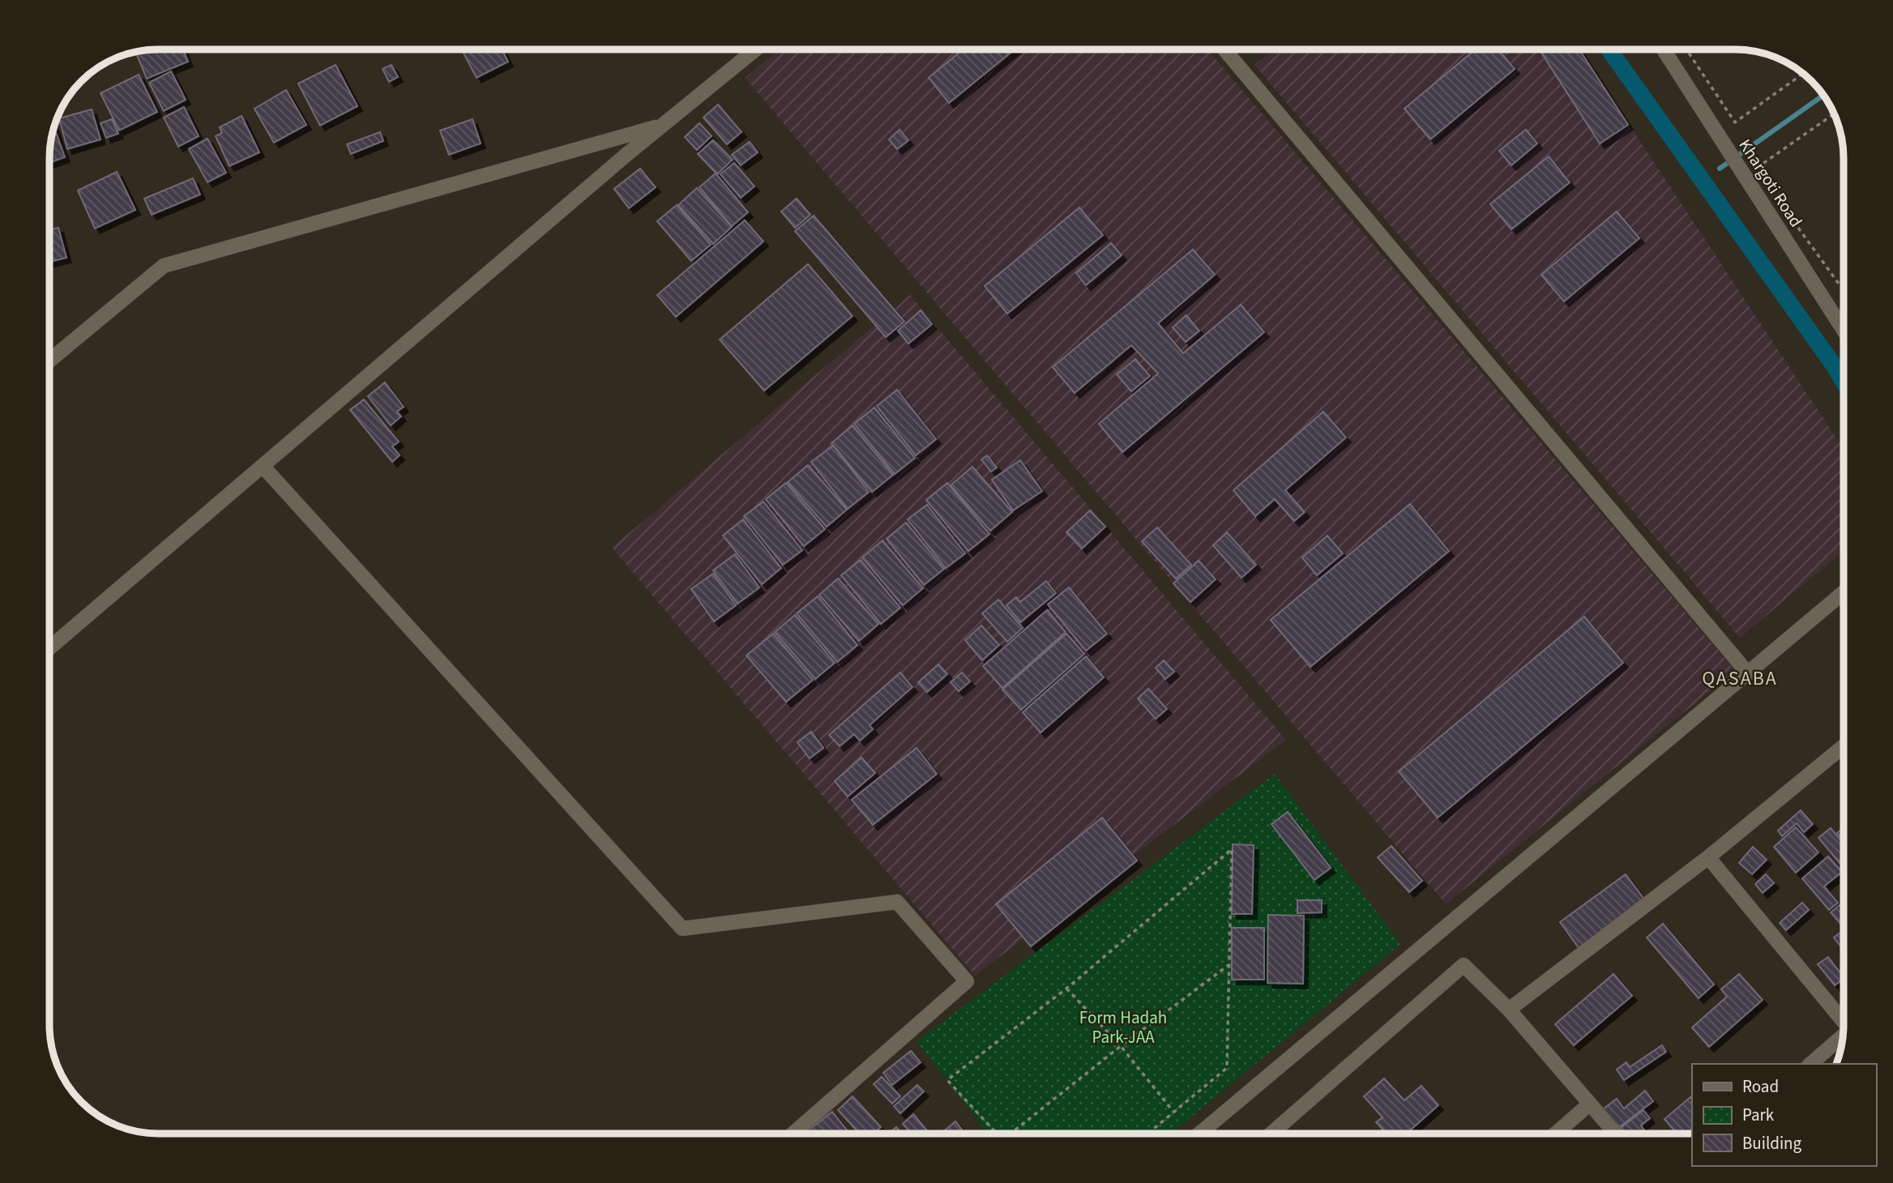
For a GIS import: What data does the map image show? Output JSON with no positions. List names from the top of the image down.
{
  "streets": {
    "street": ["Khargoti Road"]
  },
  "districts": ["QASABA"],
  "parks": ["Form Hadah Park-JAA"],
  "legend": ["Road", "Park", "Building"]
}
